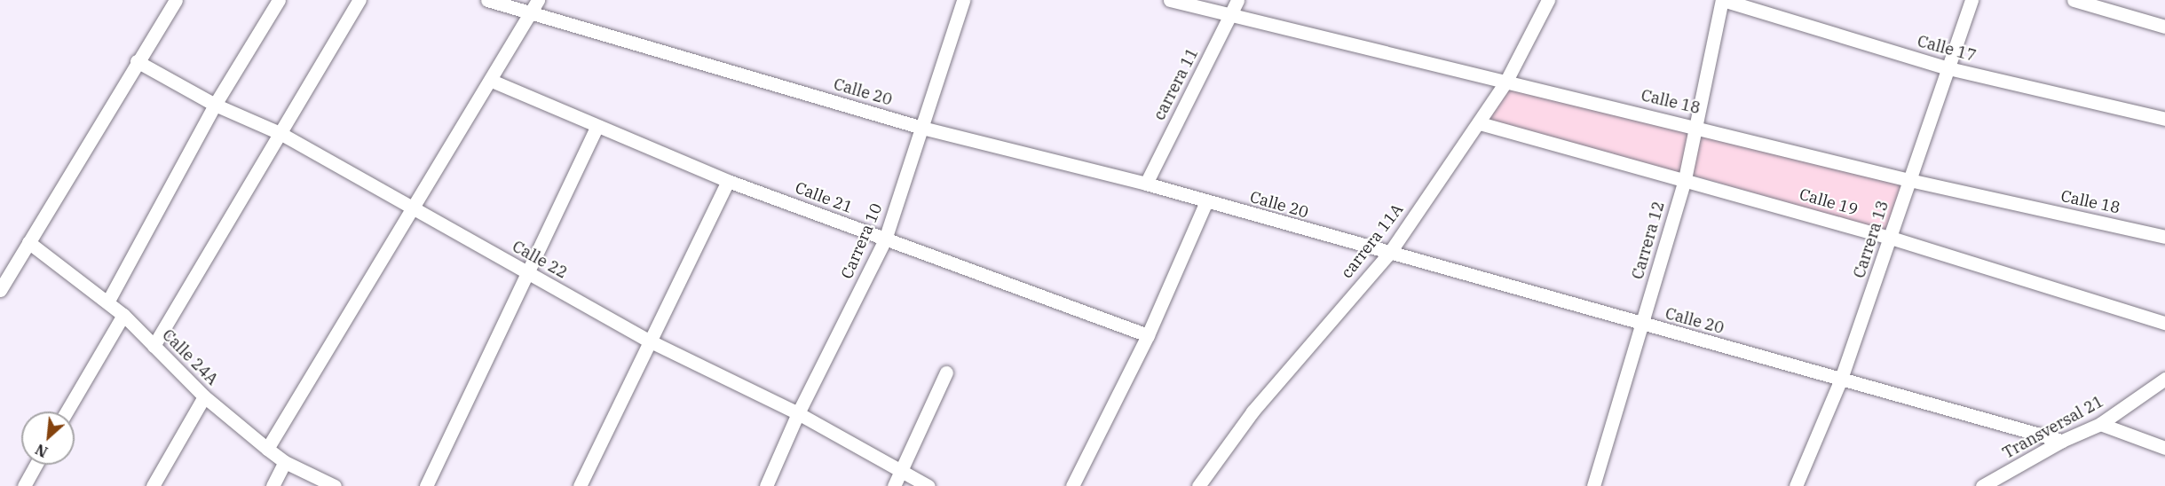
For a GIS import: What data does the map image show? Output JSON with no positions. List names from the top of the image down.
{
  "streets": {
    "street": [
      "Calle 17",
      "carrera 11",
      "Calle 20",
      "Calle 18",
      "Calle 21",
      "Calle 19",
      "Carrera 13",
      "Carrera 12",
      "Carrera 10",
      "carrera 11A",
      "Calle 22",
      "Calle 24A",
      "Transversal 21"
    ]
  },
  "crossings": [
    ["Calle 17", "Carrera 13"],
    ["Calle 17", "Carrera 12"],
    ["carrera 11", "Calle 20"],
    ["carrera 11", "Calle 18"],
    ["Calle 20", "Carrera 13"],
    ["Calle 20", "Carrera 12"],
    ["Calle 20", "Carrera 10"],
    ["Calle 20", "carrera 11A"],
    ["Calle 20", "Transversal 21"],
    ["Calle 18", "Carrera 13"],
    ["Calle 18", "Carrera 12"],
    ["Calle 18", "carrera 11A"],
    ["Calle 21", "Carrera 10"],
    ["Calle 19", "Carrera 13"],
    ["Calle 19", "Carrera 12"],
    ["Calle 19", "carrera 11A"],
    ["Carrera 10", "Calle 22"]
  ],
  "north": "bottom left"
}
